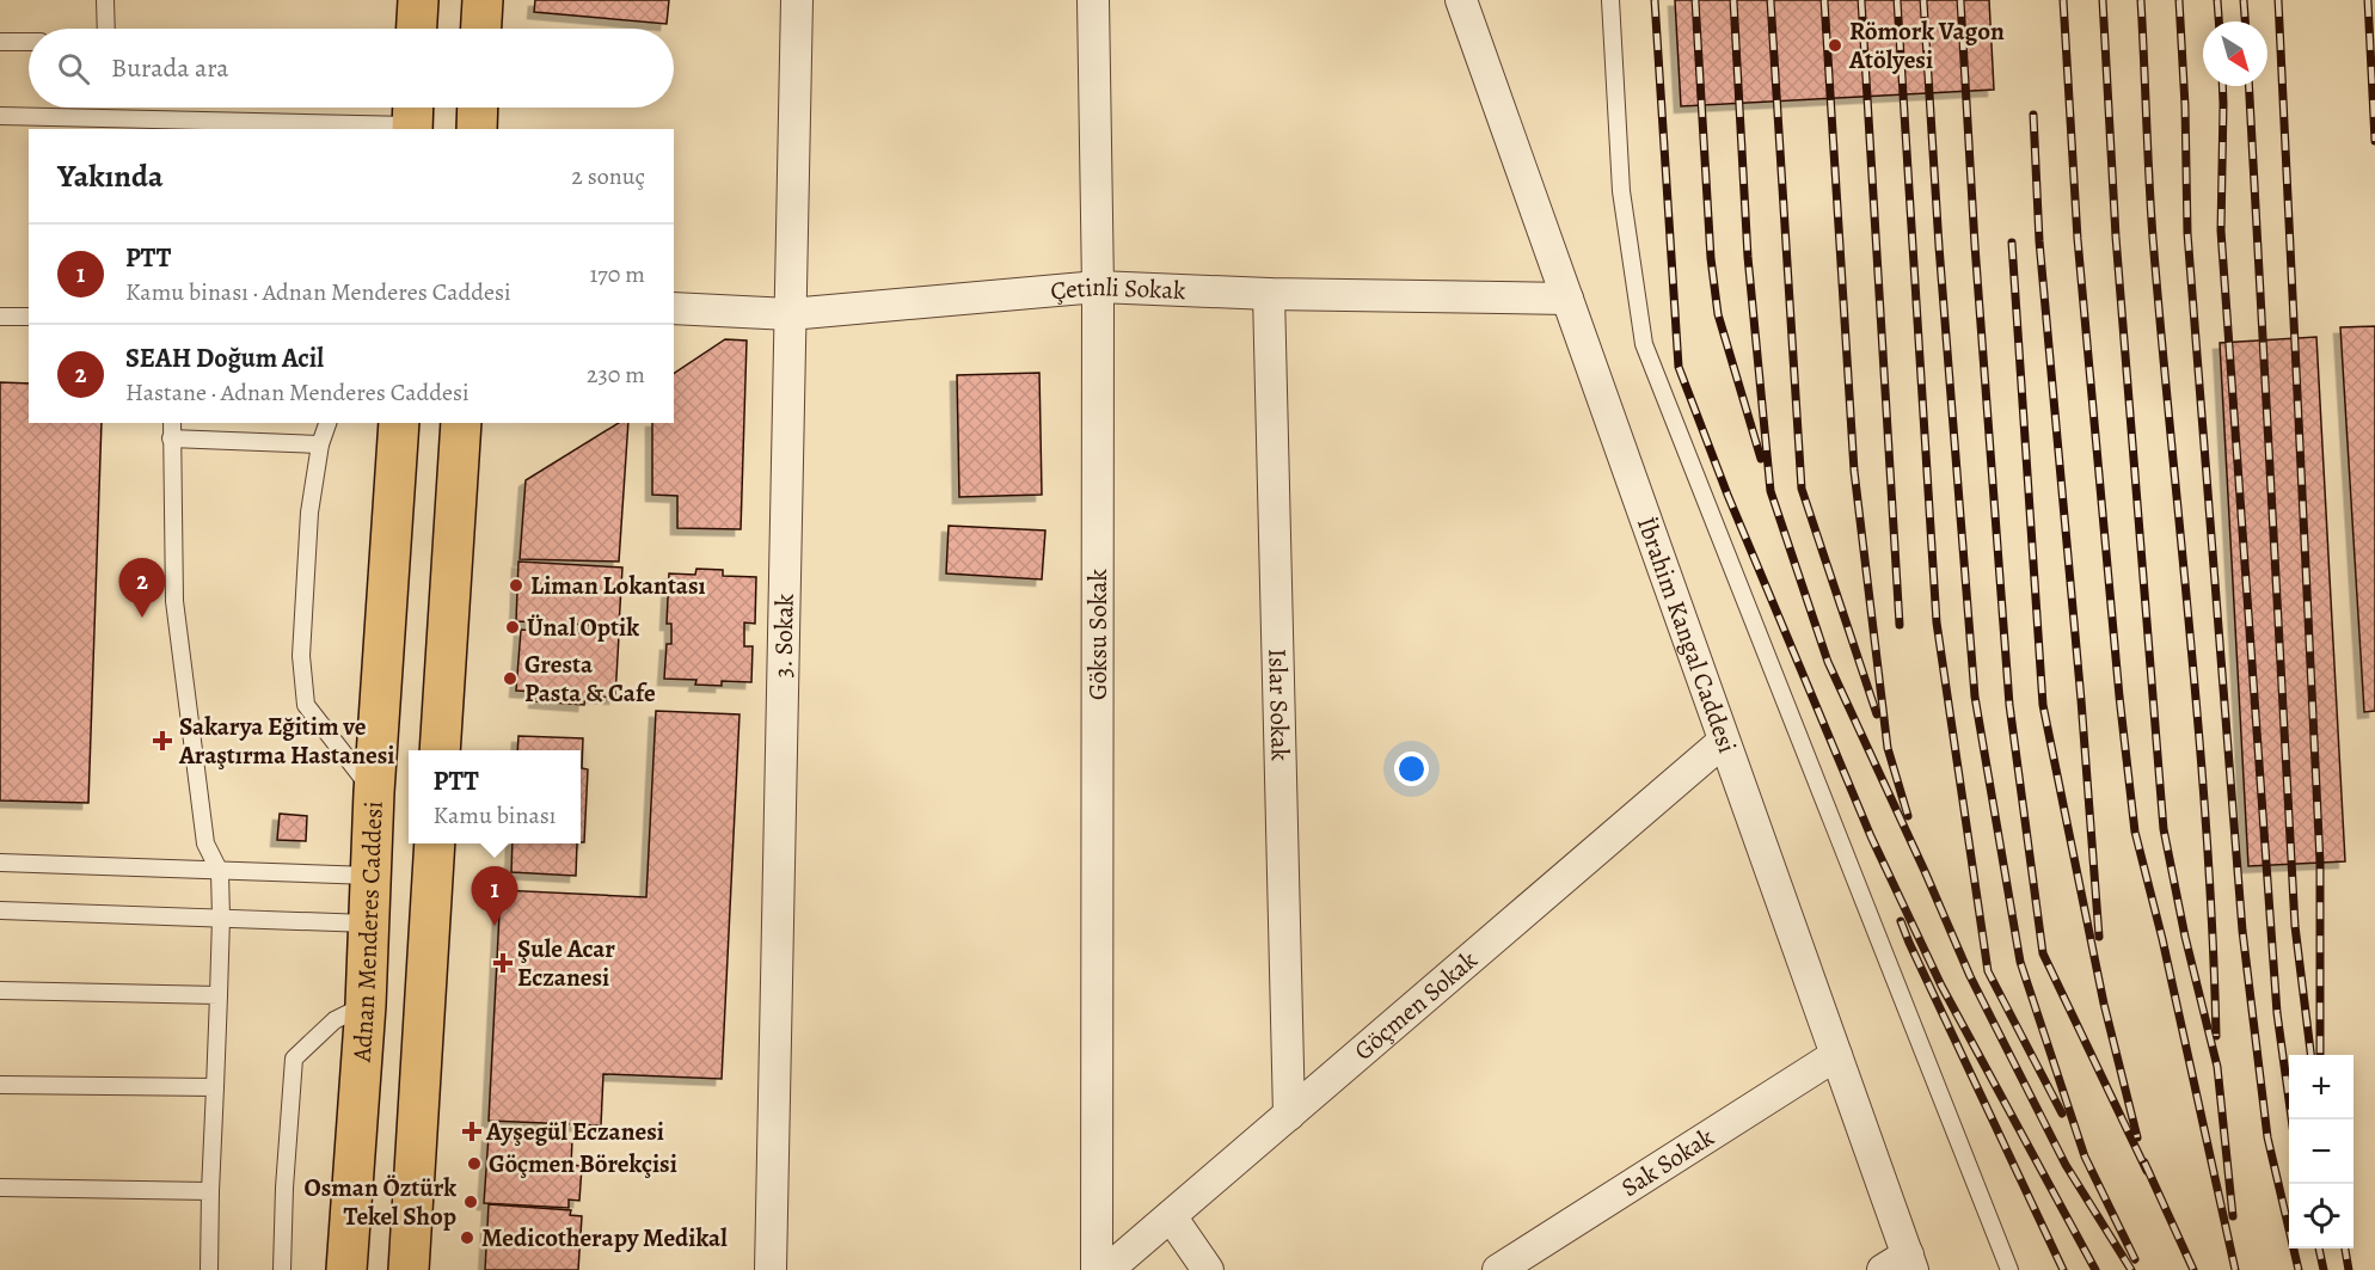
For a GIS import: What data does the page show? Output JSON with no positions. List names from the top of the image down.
{
  "streets": {
    "main road": ["Adnan Menderes Caddesi"],
    "street": [
      "Çetinli Sokak",
      "3. Sokak",
      "Göksu Sokak",
      "İbrahim Kangal Caddesi",
      "Islar Sokak",
      "Göçmen Sokak",
      "Sak Sokak"
    ]
  },
  "crossings": [
    ["Çetinli Sokak", "3. Sokak"],
    ["Çetinli Sokak", "Göksu Sokak"],
    ["Çetinli Sokak", "İbrahim Kangal Caddesi"],
    ["Çetinli Sokak", "Islar Sokak"],
    ["İbrahim Kangal Caddesi", "Göçmen Sokak"],
    ["İbrahim Kangal Caddesi", "Sak Sokak"],
    ["Islar Sokak", "Göçmen Sokak"]
  ],
  "places": {
    "other": [
      "Römork Vagon Atölyesi",
      "Liman Lokantası",
      "Ünal Optik",
      "Gresta Pasta & Cafe",
      "Göçmen Börekçisi",
      "Osman Öztürk Tekel Shop",
      "Medicotherapy Medikal"
    ],
    "health": ["Sakarya Eğitim ve Araştırma Hastanesi", "Şule Acar Eczanesi", "Ayşegül Eczanesi"]
  },
  "north": "bottom right",
  "page": {
    "search": "Burada ara",
    "heading": ["Yakında", "2 sonuç"],
    "list": [
      {
        "mark": "1",
        "name": "PTT",
        "note": "Kamu binası · Adnan Menderes Caddesi",
        "value": "170 m"
      },
      {
        "mark": "2",
        "name": "SEAH Doğum Acil",
        "note": "Hastane · Adnan Menderes Caddesi",
        "value": "230 m"
      }
    ],
    "pins": ["2", "1"],
    "popup": ["PTT", "Kamu binası"],
    "map_buttons": ["+", "−"]
  }
}
